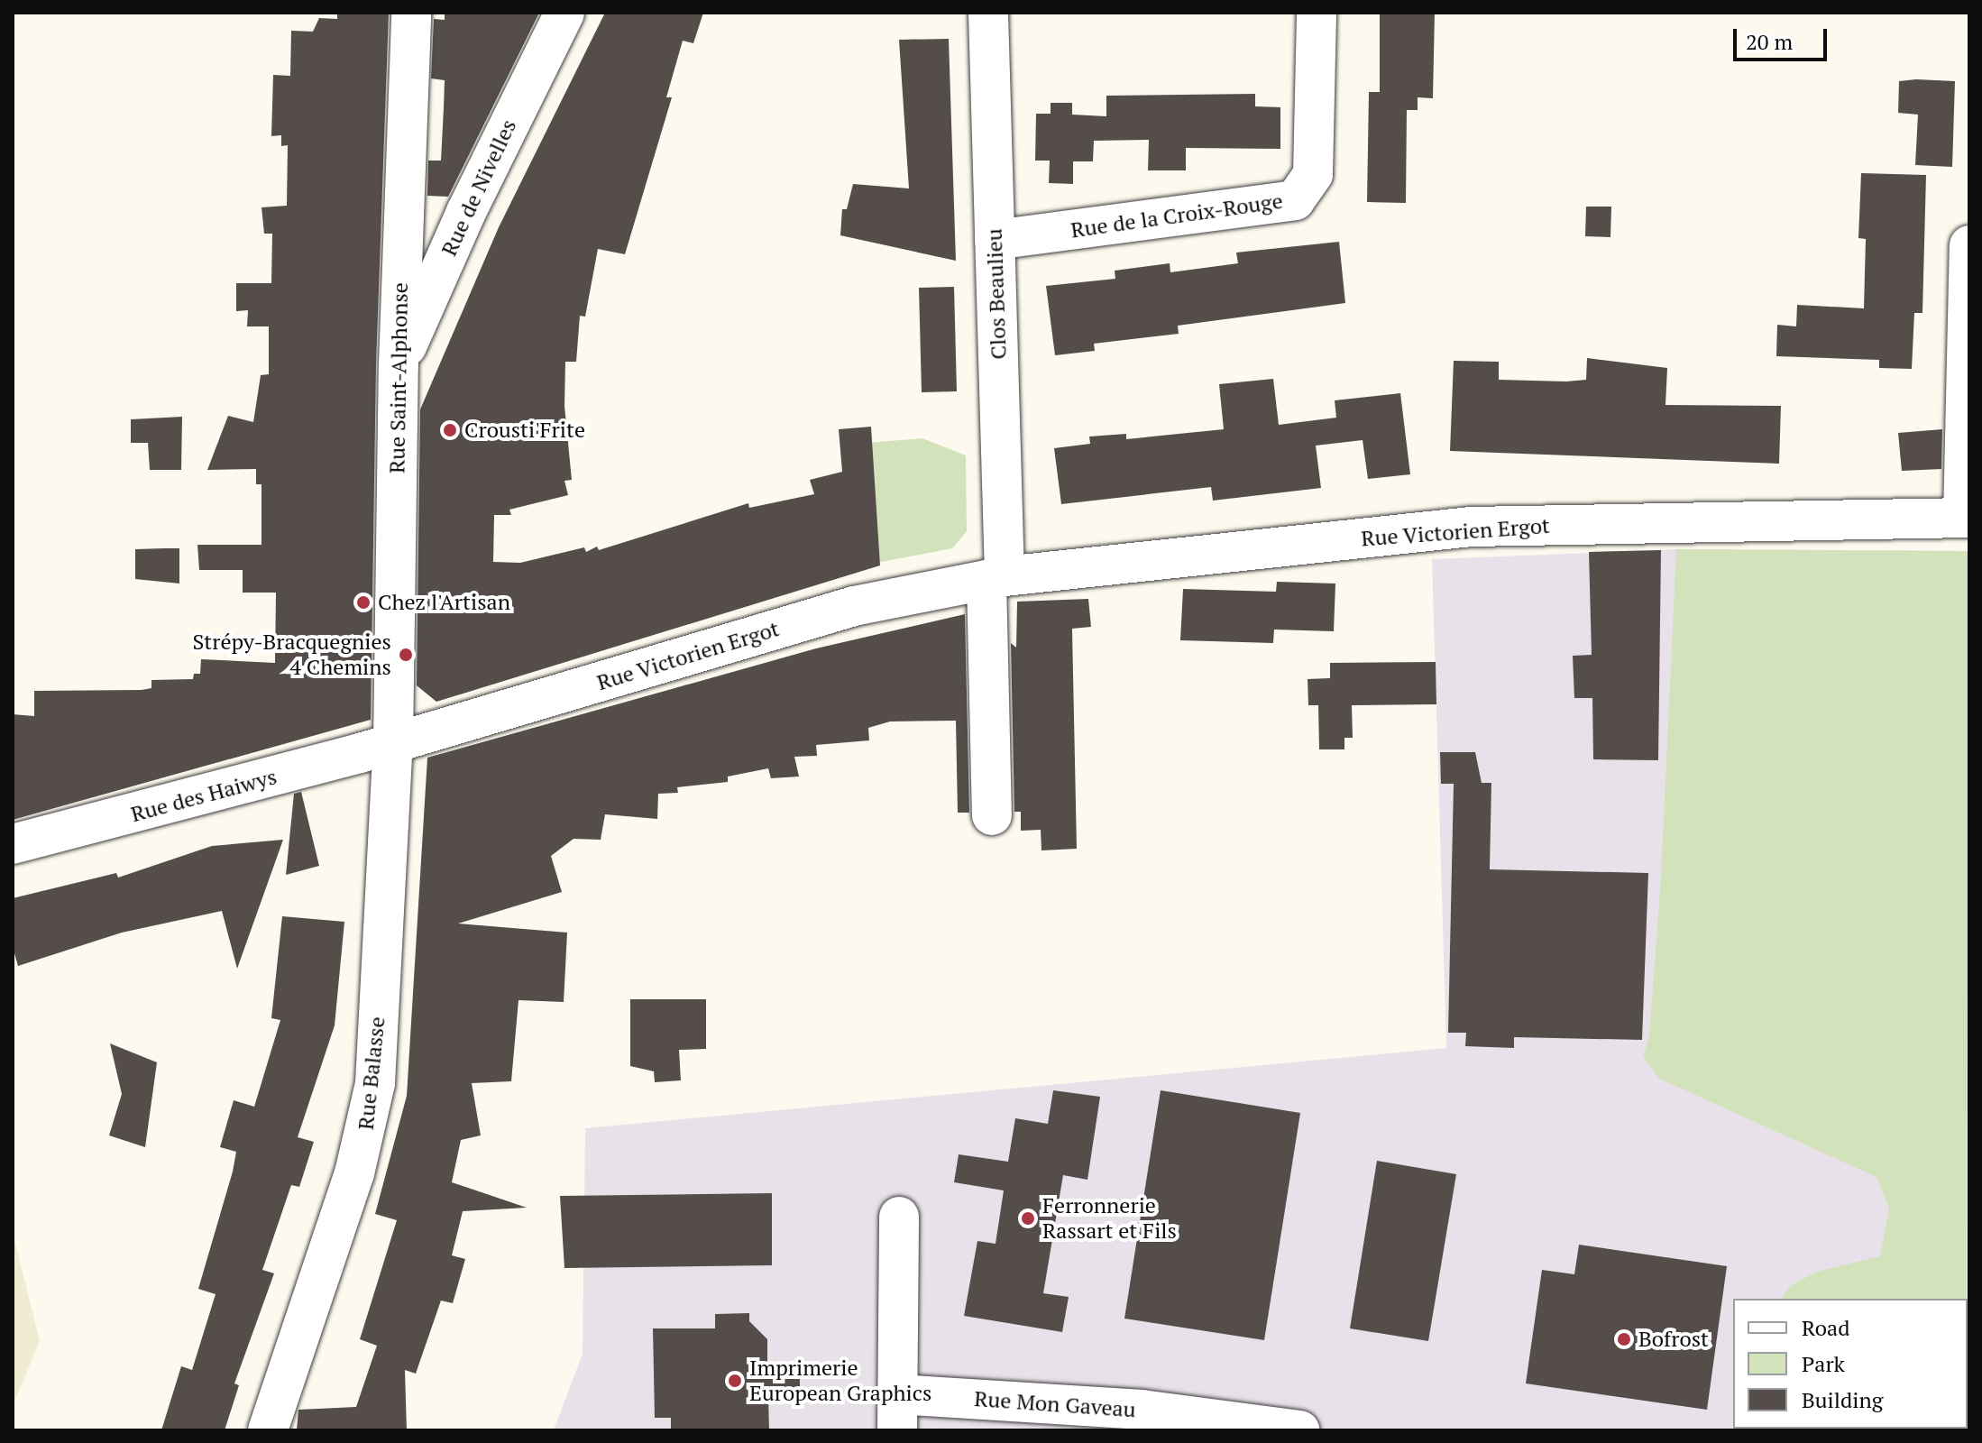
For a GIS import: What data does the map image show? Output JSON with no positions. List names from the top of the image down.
{
  "streets": {
    "street": [
      "Rue de Nivelles",
      "Rue de la Croix-Rouge",
      "Clos Beaulieu",
      "Rue Saint-Alphonse",
      "Rue Victorien Ergot",
      "Rue des Haiwys",
      "Rue Balasse",
      "Rue Mon Gaveau"
    ]
  },
  "crossings": [
    ["Rue de Nivelles", "Rue Saint-Alphonse"],
    ["Rue de la Croix-Rouge", "Clos Beaulieu"],
    ["Clos Beaulieu", "Rue Victorien Ergot"],
    ["Rue Saint-Alphonse", "Rue Victorien Ergot"],
    ["Rue Saint-Alphonse", "Rue des Haiwys"],
    ["Rue Saint-Alphonse", "Rue Balasse"],
    ["Rue Victorien Ergot", "Rue des Haiwys"],
    ["Rue Victorien Ergot", "Rue Balasse"],
    ["Rue des Haiwys", "Rue Balasse"]
  ],
  "places": [
    "Crousti'Frite",
    "Chez l'Artisan",
    "Strépy-Bracquegnies 4 Chemins",
    "Ferronnerie Rassart et Fils",
    "Bofrost",
    "Imprimerie European Graphics"
  ],
  "legend": ["Road", "Park", "Building"],
  "scale_bar": "20 m"
}
